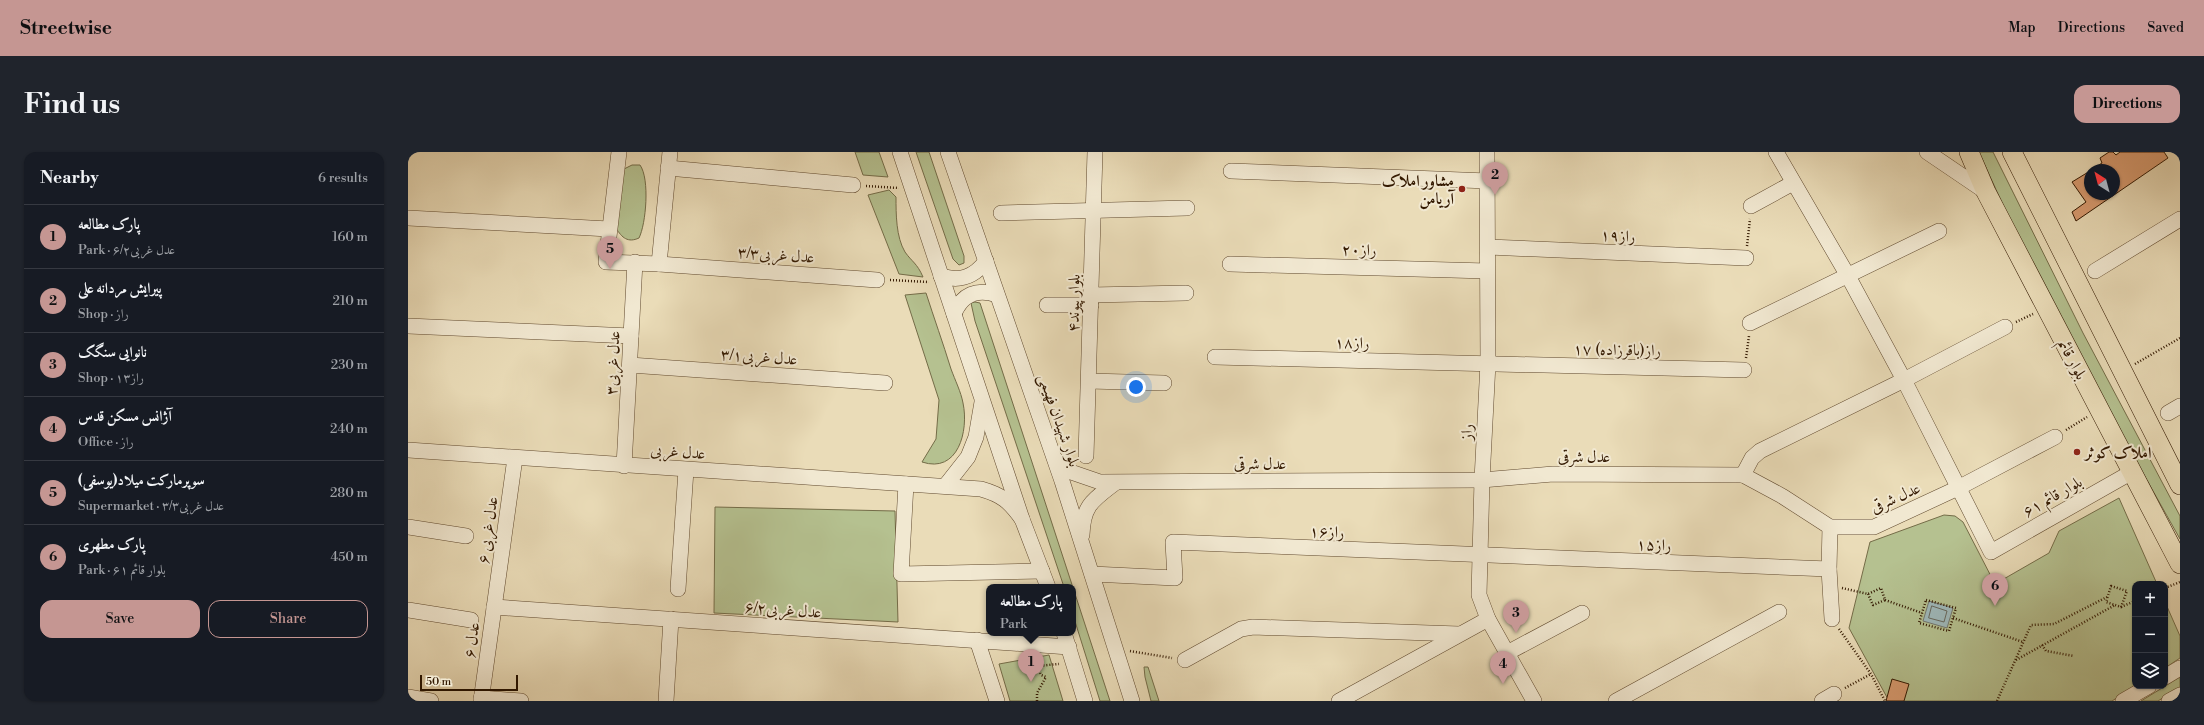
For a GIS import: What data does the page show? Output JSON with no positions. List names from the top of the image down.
{
  "streets": {
    "main road": ["بلوار قائم"],
    "street": [
      "راز۱۹",
      "راز۲۰",
      "عدل غربی۳/۳",
      "بلوار پیوند۴",
      "راز۱۸",
      "۱۷ راز(باقرزاده)",
      "عدل غربی۳/۱",
      "عدل غربی۳",
      "بلوار شهیدان فهیمی",
      "راز",
      "عدل غربی",
      "عدل شرقی",
      "بلوار قائم ۶۱",
      "عدل غربی ۶",
      "راز۱۶",
      "راز۱۵",
      "۶/۲عدل غربی",
      "عدل ۶"
    ]
  },
  "crossings": [
    ["راز۱۹", "راز"],
    ["راز۲۰", "راز"],
    ["عدل غربی۳/۳", "عدل غربی۳"],
    ["راز۱۸", "۱۷ راز(باقرزاده)"],
    ["راز۱۸", "راز"],
    ["۱۷ راز(باقرزاده)", "راز"],
    ["عدل غربی۳/۱", "عدل غربی۳"],
    ["بلوار قائم", "بلوار قائم ۶۱"],
    ["عدل غربی۳", "عدل غربی"],
    ["بلوار شهیدان فهیمی", "عدل شرقی"],
    ["بلوار شهیدان فهیمی", "راز۱۶"],
    ["راز", "عدل شرقی"],
    ["راز", "راز۱۶"],
    ["راز", "راز۱۵"],
    ["عدل غربی", "عدل غربی ۶"],
    ["عدل شرقی", "بلوار قائم ۶۱"],
    ["عدل غربی ۶", "۶/۲عدل غربی"],
    ["عدل غربی ۶", "عدل ۶"],
    ["راز۱۶", "راز۱۵"],
    ["۶/۲عدل غربی", "عدل ۶"]
  ],
  "places": ["مشاور املاک آریامن", "املاک کوثر"],
  "scale_bar": "50 m",
  "north": "top left",
  "page": {
    "header": "Streetwise",
    "nav": ["Map", "Directions", "Saved"],
    "buttons": [
      "Directions",
      ["Save", "Share"]
    ],
    "title": "Find us",
    "heading": ["Nearby", "6 results"],
    "pins": [
      "2",
      "5",
      "6",
      "3",
      "1",
      "4"
    ],
    "list": [
      {
        "mark": "1",
        "name": "پارک مطالعه",
        "note": "Park · ۶/۲عدل غربی",
        "value": "160 m"
      },
      {
        "mark": "2",
        "name": "پیرایش مردانه علی",
        "note": "Shop · راز",
        "value": "210 m"
      },
      {
        "mark": "3",
        "name": "نانوایی سنگک",
        "note": "Shop · راز۱۳",
        "value": "230 m"
      },
      {
        "mark": "4",
        "name": "آژانس مسکن قدس",
        "note": "Office · راز",
        "value": "240 m"
      },
      {
        "mark": "5",
        "name": "سوپرمارکت میلاد(یوسفی)",
        "note": "Supermarket · عدل غربی۳/۳",
        "value": "280 m"
      },
      {
        "mark": "6",
        "name": "پارک مطهری",
        "note": "Park · بلوار قائم ۶۱",
        "value": "450 m"
      }
    ],
    "map_buttons": ["+", "−"],
    "popup": ["پارک مطالعه", "Park"],
    "scale": "50 m"
  }
}
